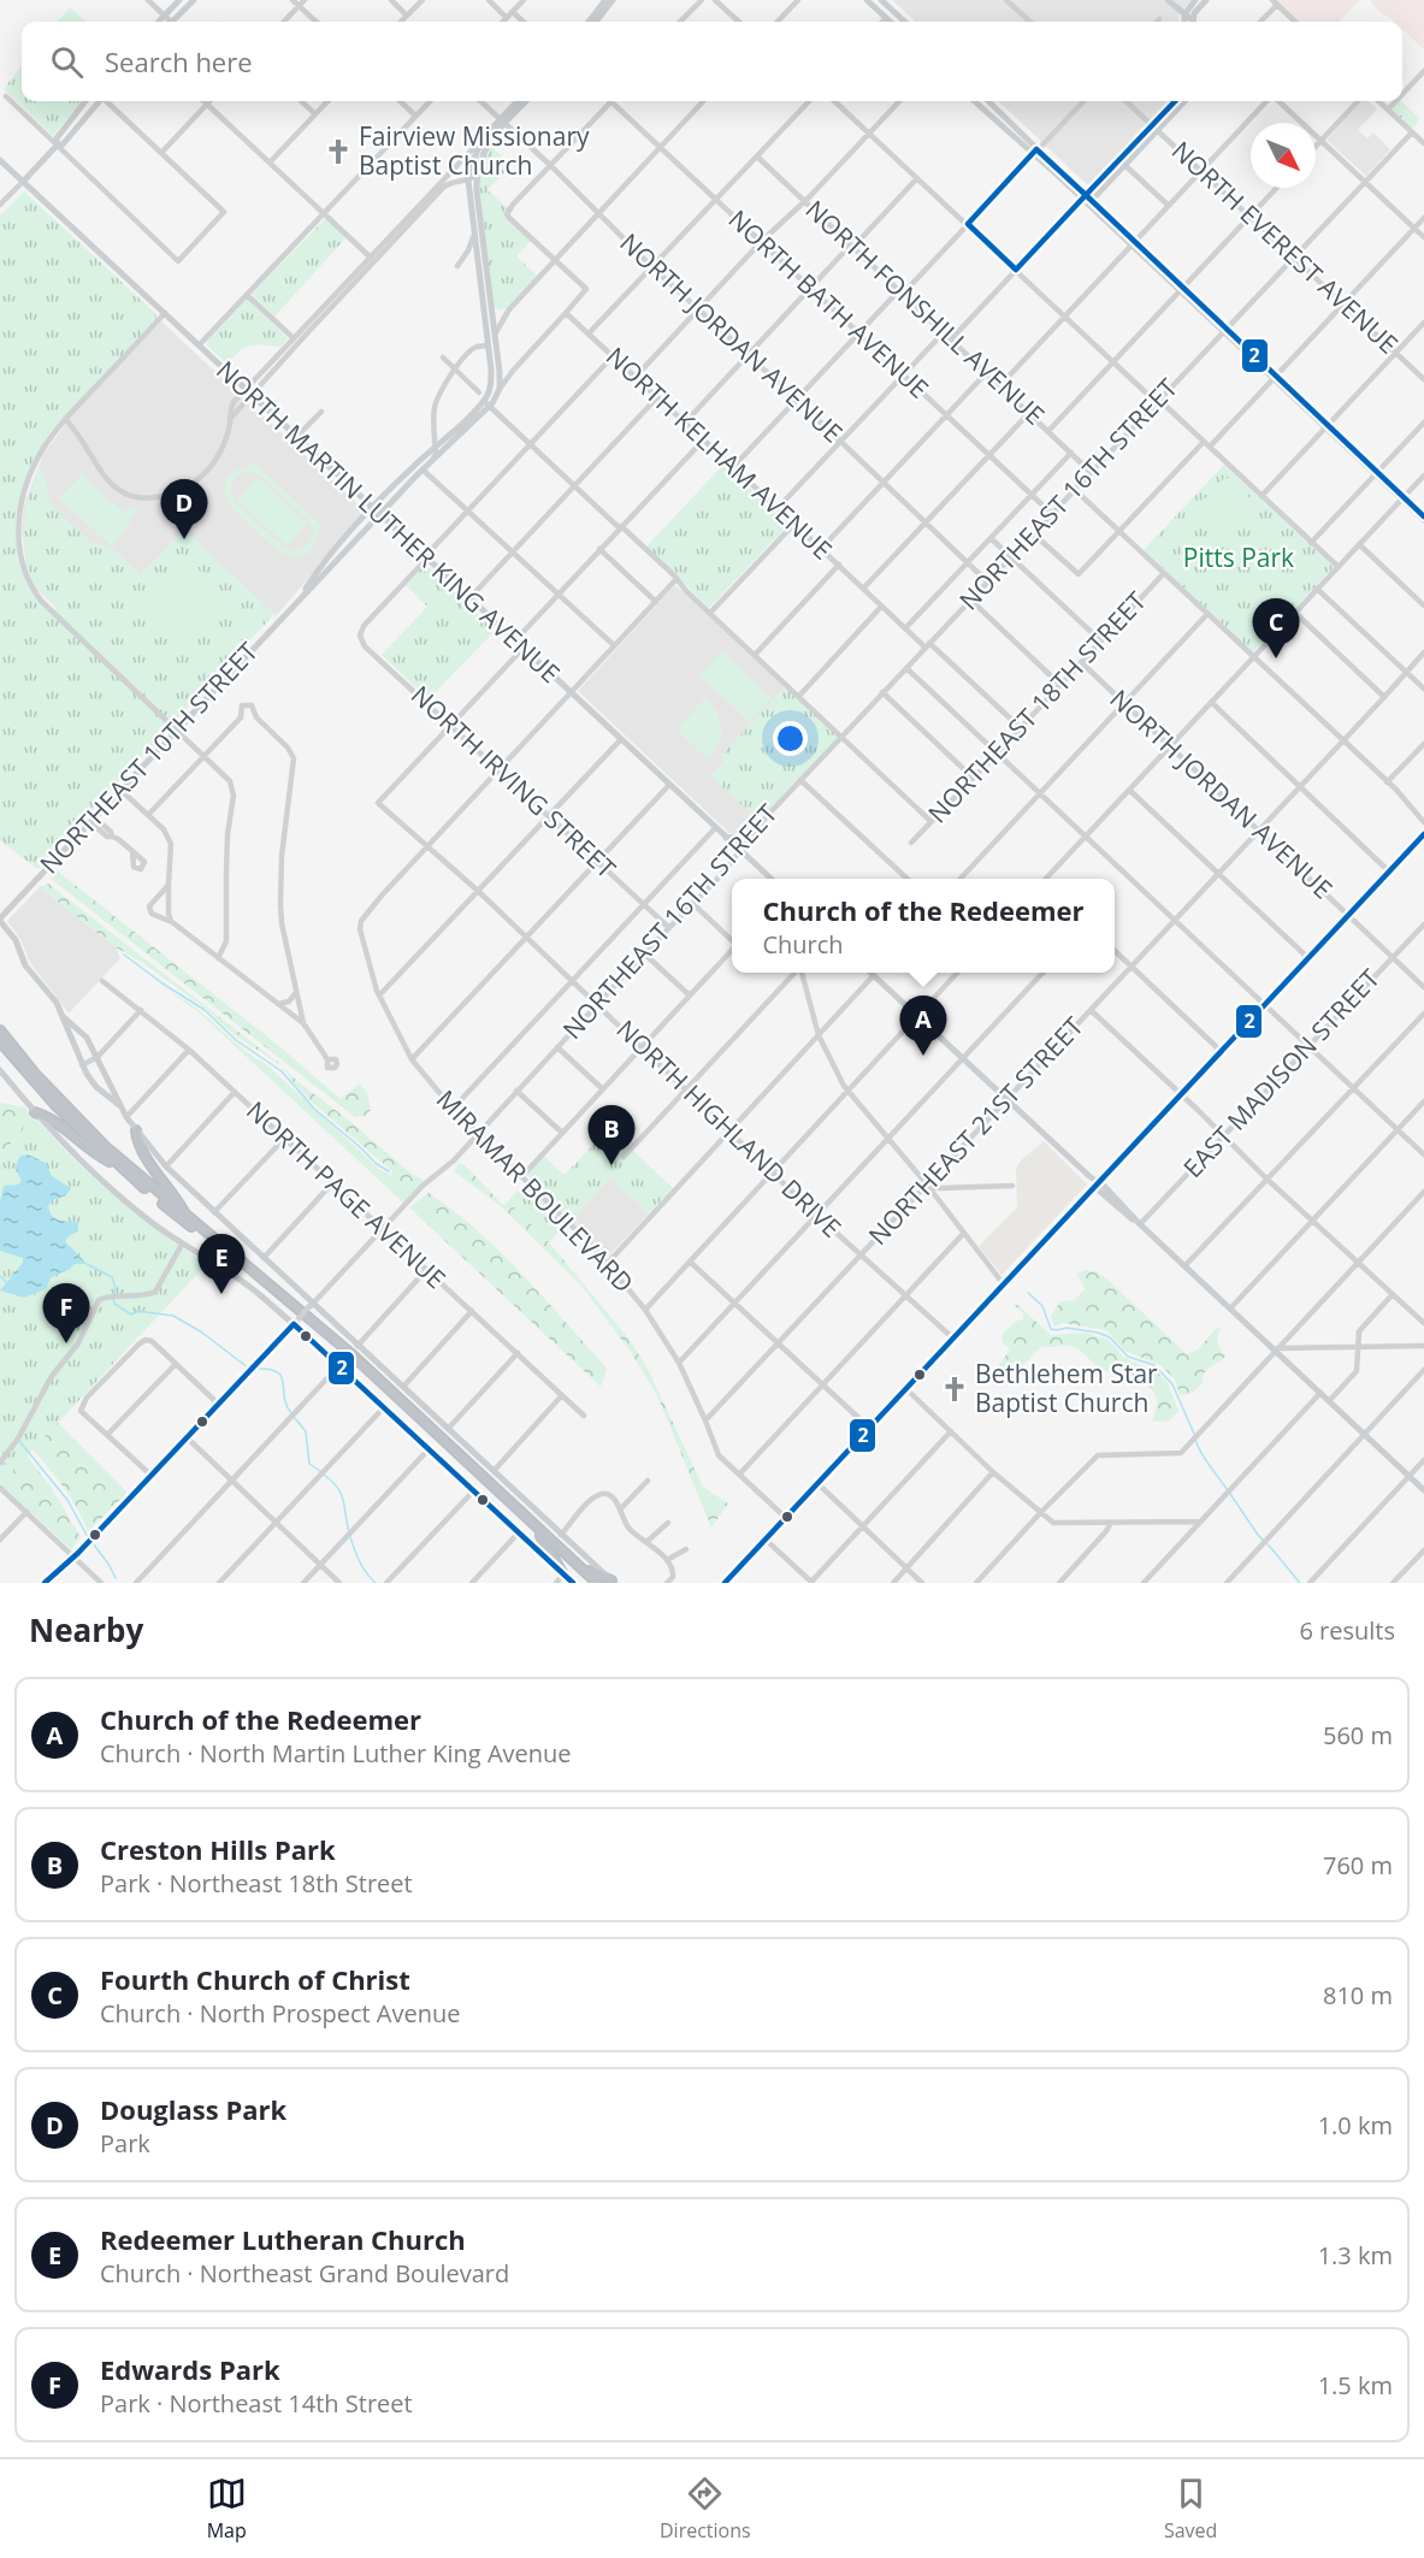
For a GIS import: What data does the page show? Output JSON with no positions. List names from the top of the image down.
{
  "streets": {
    "main road": ["NORTH MARTIN LUTHER KING AVENUE", "NORTHEAST 10TH STREET"],
    "street": [
      "NORTH EVEREST AVENUE",
      "NORTH BATH AVENUE",
      "NORTH FONSHILL AVENUE",
      "NORTH JORDAN AVENUE",
      "NORTH KELHAM AVENUE",
      "NORTHEAST 16TH STREET",
      "NORTHEAST 18TH STREET",
      "NORTH IRVING STREET",
      "EAST MADISON STREET",
      "NORTH HIGHLAND DRIVE",
      "NORTHEAST 21ST STREET",
      "MIRAMAR BOULEVARD",
      "NORTH PAGE AVENUE"
    ]
  },
  "crossings": [
    ["NORTH EVEREST AVENUE", "NORTHEAST 16TH STREET"],
    ["NORTH BATH AVENUE", "NORTHEAST 16TH STREET"],
    ["NORTH FONSHILL AVENUE", "NORTHEAST 16TH STREET"],
    ["NORTH JORDAN AVENUE", "NORTHEAST 16TH STREET"],
    ["NORTH JORDAN AVENUE", "NORTHEAST 18TH STREET"],
    ["NORTH JORDAN AVENUE", "EAST MADISON STREET"],
    ["NORTH JORDAN AVENUE", "NORTHEAST 21ST STREET"],
    ["NORTH KELHAM AVENUE", "NORTHEAST 16TH STREET"],
    ["NORTH KELHAM AVENUE", "NORTHEAST 18TH STREET"],
    ["NORTHEAST 16TH STREET", "NORTH MARTIN LUTHER KING AVENUE"],
    ["NORTHEAST 16TH STREET", "NORTH IRVING STREET"],
    ["NORTHEAST 16TH STREET", "NORTH HIGHLAND DRIVE"],
    ["NORTHEAST 16TH STREET", "MIRAMAR BOULEVARD"],
    ["NORTHEAST 16TH STREET", "NORTH PAGE AVENUE"],
    ["NORTH MARTIN LUTHER KING AVENUE", "NORTHEAST 10TH STREET"],
    ["NORTH MARTIN LUTHER KING AVENUE", "NORTH IRVING STREET"],
    ["NORTH IRVING STREET", "NORTH HIGHLAND DRIVE"],
    ["NORTH HIGHLAND DRIVE", "NORTHEAST 21ST STREET"],
    ["NORTH HIGHLAND DRIVE", "MIRAMAR BOULEVARD"],
    ["NORTHEAST 21ST STREET", "MIRAMAR BOULEVARD"]
  ],
  "parks": ["Pitts Park"],
  "places": {
    "church": ["Fairview Missionary Baptist Church", "Bethlehem Star Baptist Church"]
  },
  "lines": ["transit line 2"],
  "north": "bottom right",
  "page": {
    "search": "Search here",
    "pins": [
      "D",
      "C",
      "A",
      "B",
      "E",
      "F"
    ],
    "popup": ["Church of the Redeemer", "Church"],
    "heading": ["Nearby", "6 results"],
    "list": [
      {
        "mark": "A",
        "name": "Church of the Redeemer",
        "note": "Church · North Martin Luther King Avenue",
        "value": "560 m"
      },
      {
        "mark": "B",
        "name": "Creston Hills Park",
        "note": "Park · Northeast 18th Street",
        "value": "760 m"
      },
      {
        "mark": "C",
        "name": "Fourth Church of Christ",
        "note": "Church · North Prospect Avenue",
        "value": "810 m"
      },
      {
        "mark": "D",
        "name": "Douglass Park",
        "note": "Park",
        "value": "1.0 km"
      },
      {
        "mark": "E",
        "name": "Redeemer Lutheran Church",
        "note": "Church · Northeast Grand Boulevard",
        "value": "1.3 km"
      },
      {
        "mark": "F",
        "name": "Edwards Park",
        "note": "Park · Northeast 14th Street",
        "value": "1.5 km"
      }
    ],
    "nav": ["Map", "Directions", "Saved"]
  }
}
